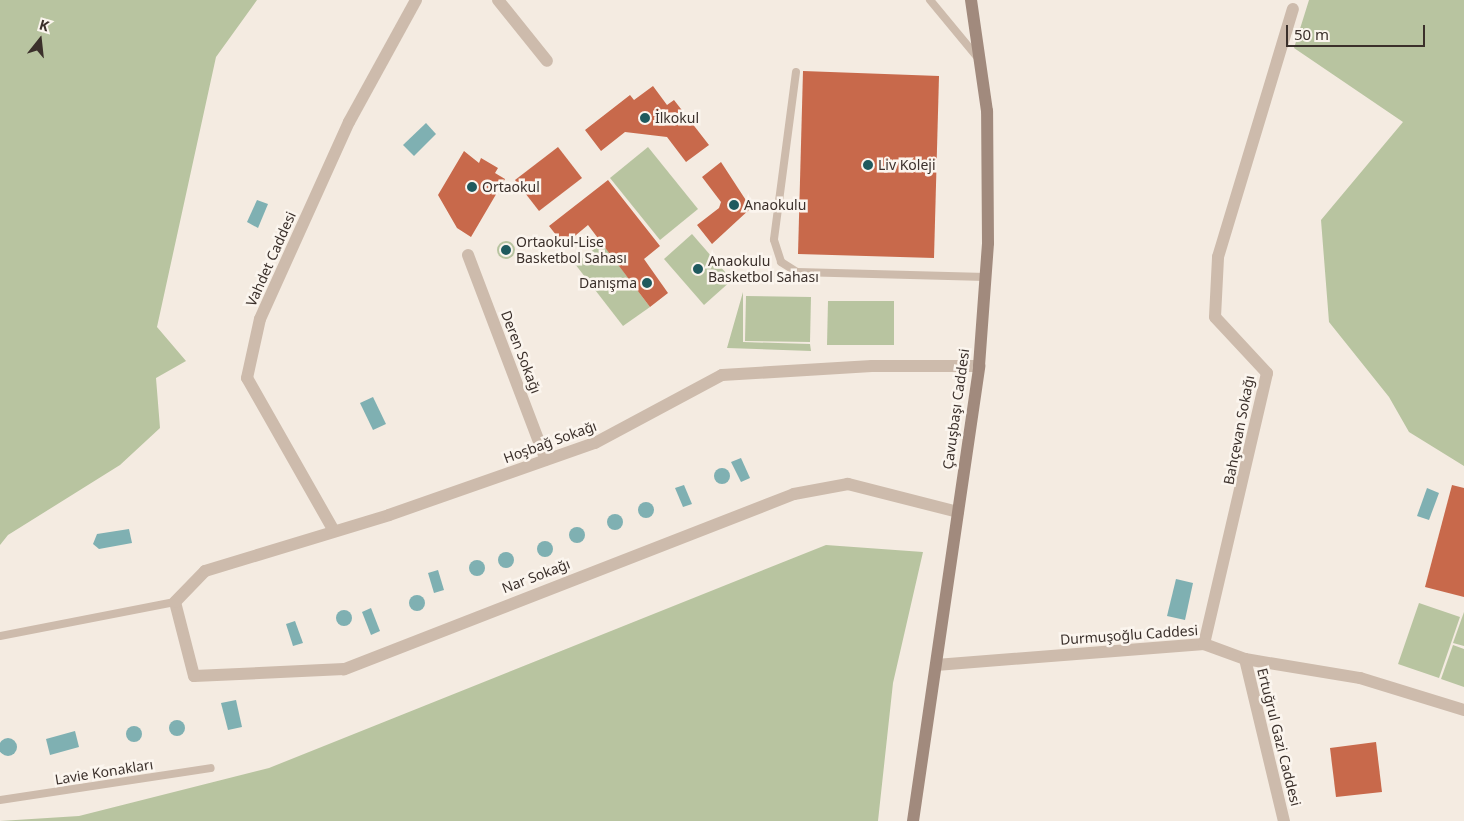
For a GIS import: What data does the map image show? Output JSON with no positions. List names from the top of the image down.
{
  "streets": {
    "main road": ["Çavuşbaşı Caddesi"],
    "street": [
      "Vahdet Caddesi",
      "Deren Sokağı",
      "Bahçevan Sokağı",
      "Hoşbağ Sokağı",
      "Nar Sokağı",
      "Durmuşoğlu Caddesi",
      "Ertuğrul Gazi Caddesi"
    ],
    "lane": ["Lavie Konakları"]
  },
  "crossings": [
    ["Vahdet Caddesi", "Hoşbağ Sokağı"],
    ["Deren Sokağı", "Hoşbağ Sokağı"],
    ["Çavuşbaşı Caddesi", "Hoşbağ Sokağı"],
    ["Çavuşbaşı Caddesi", "Nar Sokağı"],
    ["Çavuşbaşı Caddesi", "Durmuşoğlu Caddesi"],
    ["Bahçevan Sokağı", "Durmuşoğlu Caddesi"],
    ["Hoşbağ Sokağı", "Nar Sokağı"],
    ["Durmuşoğlu Caddesi", "Ertuğrul Gazi Caddesi"]
  ],
  "places": [
    "İlkokul",
    "Liv Koleji",
    "Ortaokul",
    "Anaokulu",
    "Ortaokul-Lise Basketbol Sahası",
    "Anaokulu Basketbol Sahası",
    "Danışma"
  ],
  "scale_bar": "50 m",
  "north": "top"
}
